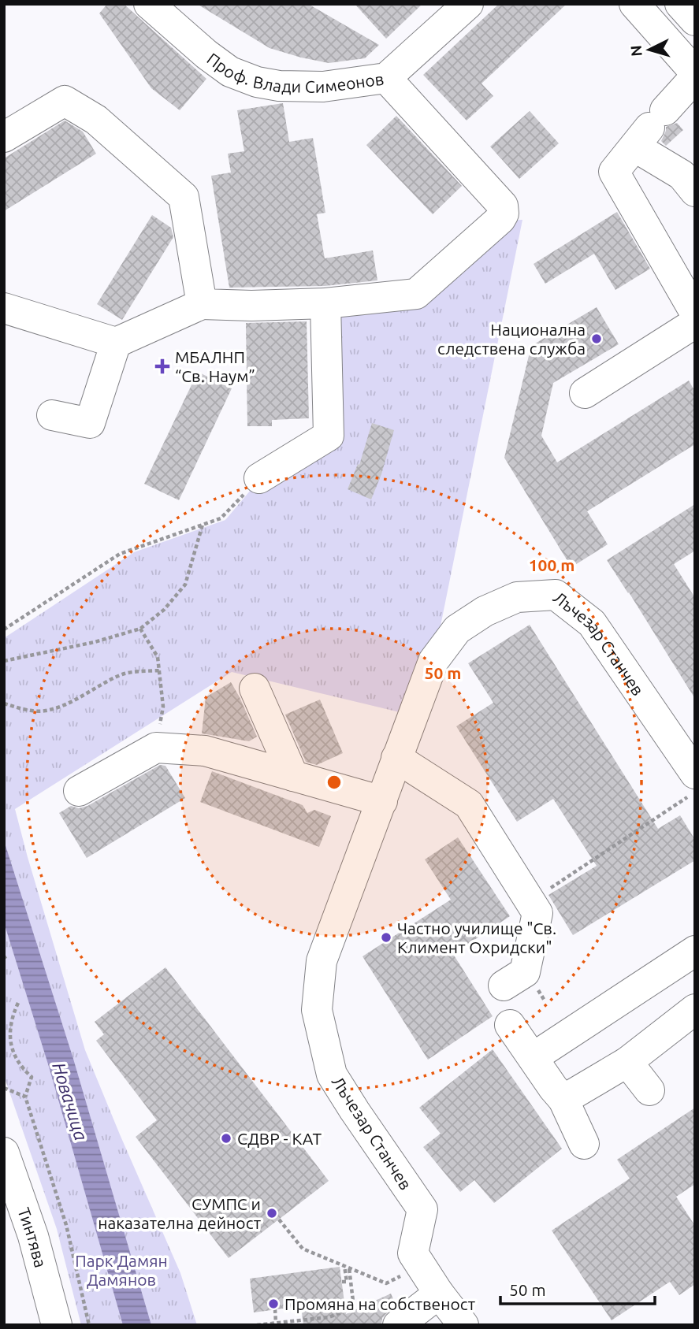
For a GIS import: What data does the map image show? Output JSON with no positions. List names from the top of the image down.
{
  "streets": {
    "street": ["Проф. Влади Симеонов", "Лъчезар Станчев", "Тинтява"]
  },
  "water": ["Новачица"],
  "parks": ["Парк Дамян Дамянов"],
  "places": {
    "other": [
      "Национална следствена служба",
      "Частно училище \"Св. Климент Охридски\"",
      "СДВР - КАТ",
      "СУМПС и наказателна дейност",
      "Промяна на собственост"
    ],
    "health": ["MБАЛНП “Св. Наум”"]
  },
  "scale_bar": "50 m",
  "north": "left",
  "rings": ["100 m", "50 m"]
}
